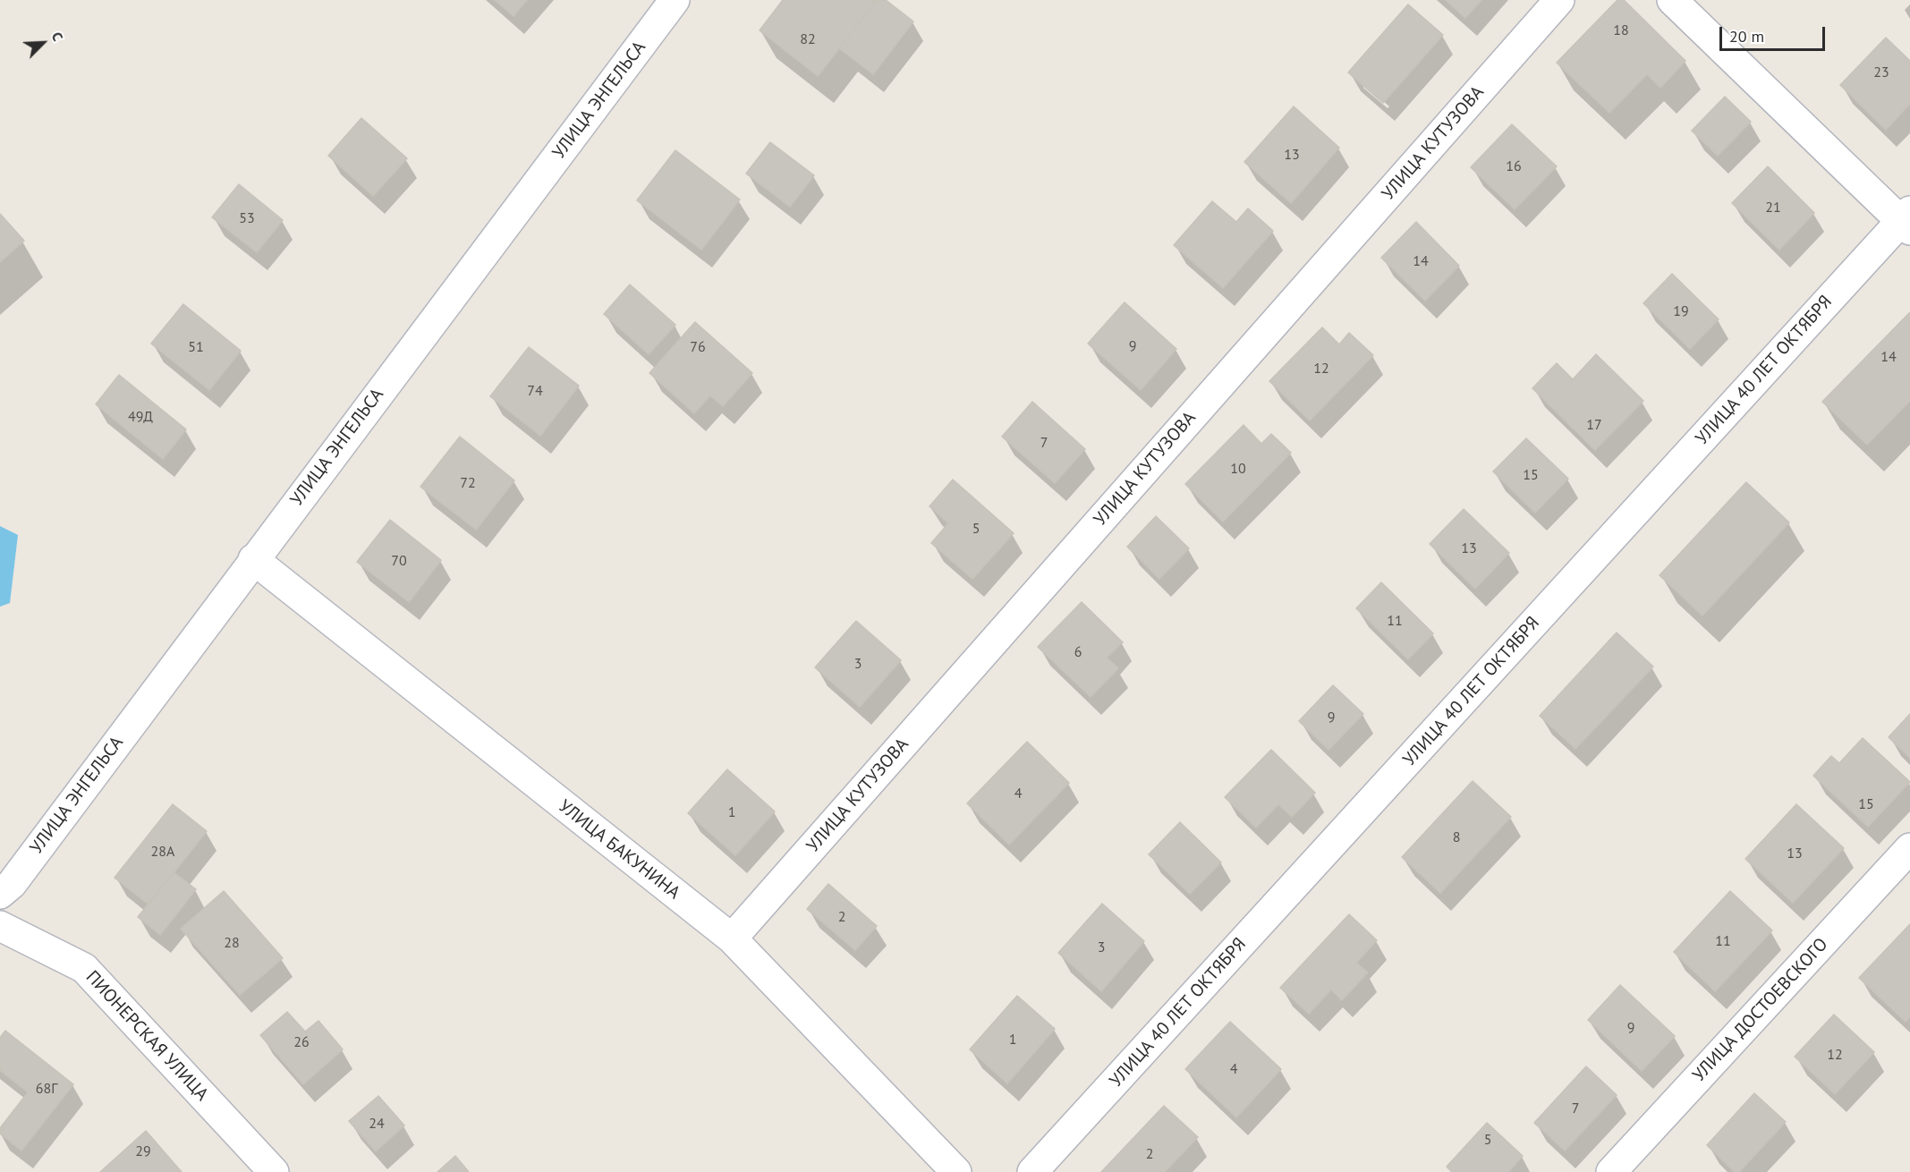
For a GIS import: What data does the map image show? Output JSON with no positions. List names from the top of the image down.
{
  "streets": {
    "street": [
      "УЛИЦА ЭНГЕЛЬСА",
      "УЛИЦА КУТУЗОВА",
      "УЛИЦА 40 ЛЕТ ОКТЯБРЯ",
      "УЛИЦА БАКУНИНА",
      "УЛИЦА ДОСТОЕВСКОГО",
      "ПИОНЕРСКАЯ УЛИЦА"
    ]
  },
  "crossings": [
    ["УЛИЦА ЭНГЕЛЬСА", "УЛИЦА БАКУНИНА"],
    ["УЛИЦА КУТУЗОВА", "УЛИЦА БАКУНИНА"]
  ],
  "house_numbers": [
    "18",
    "82",
    "23",
    "13",
    "16",
    "21",
    "53",
    "14",
    "19",
    "9",
    "51",
    "76",
    "14",
    "12",
    "74",
    "49Д",
    "17",
    "7",
    "10",
    "15",
    "72",
    "5",
    "13",
    "70",
    "11",
    "6",
    "3",
    "9",
    "4",
    "15",
    "1",
    "8",
    "28А",
    "13",
    "2",
    "11",
    "28",
    "3",
    "9",
    "1",
    "26",
    "12",
    "4",
    "68Г",
    "7",
    "24",
    "5",
    "29",
    "2"
  ],
  "scale_bar": "20 m",
  "north": "top right"
}
